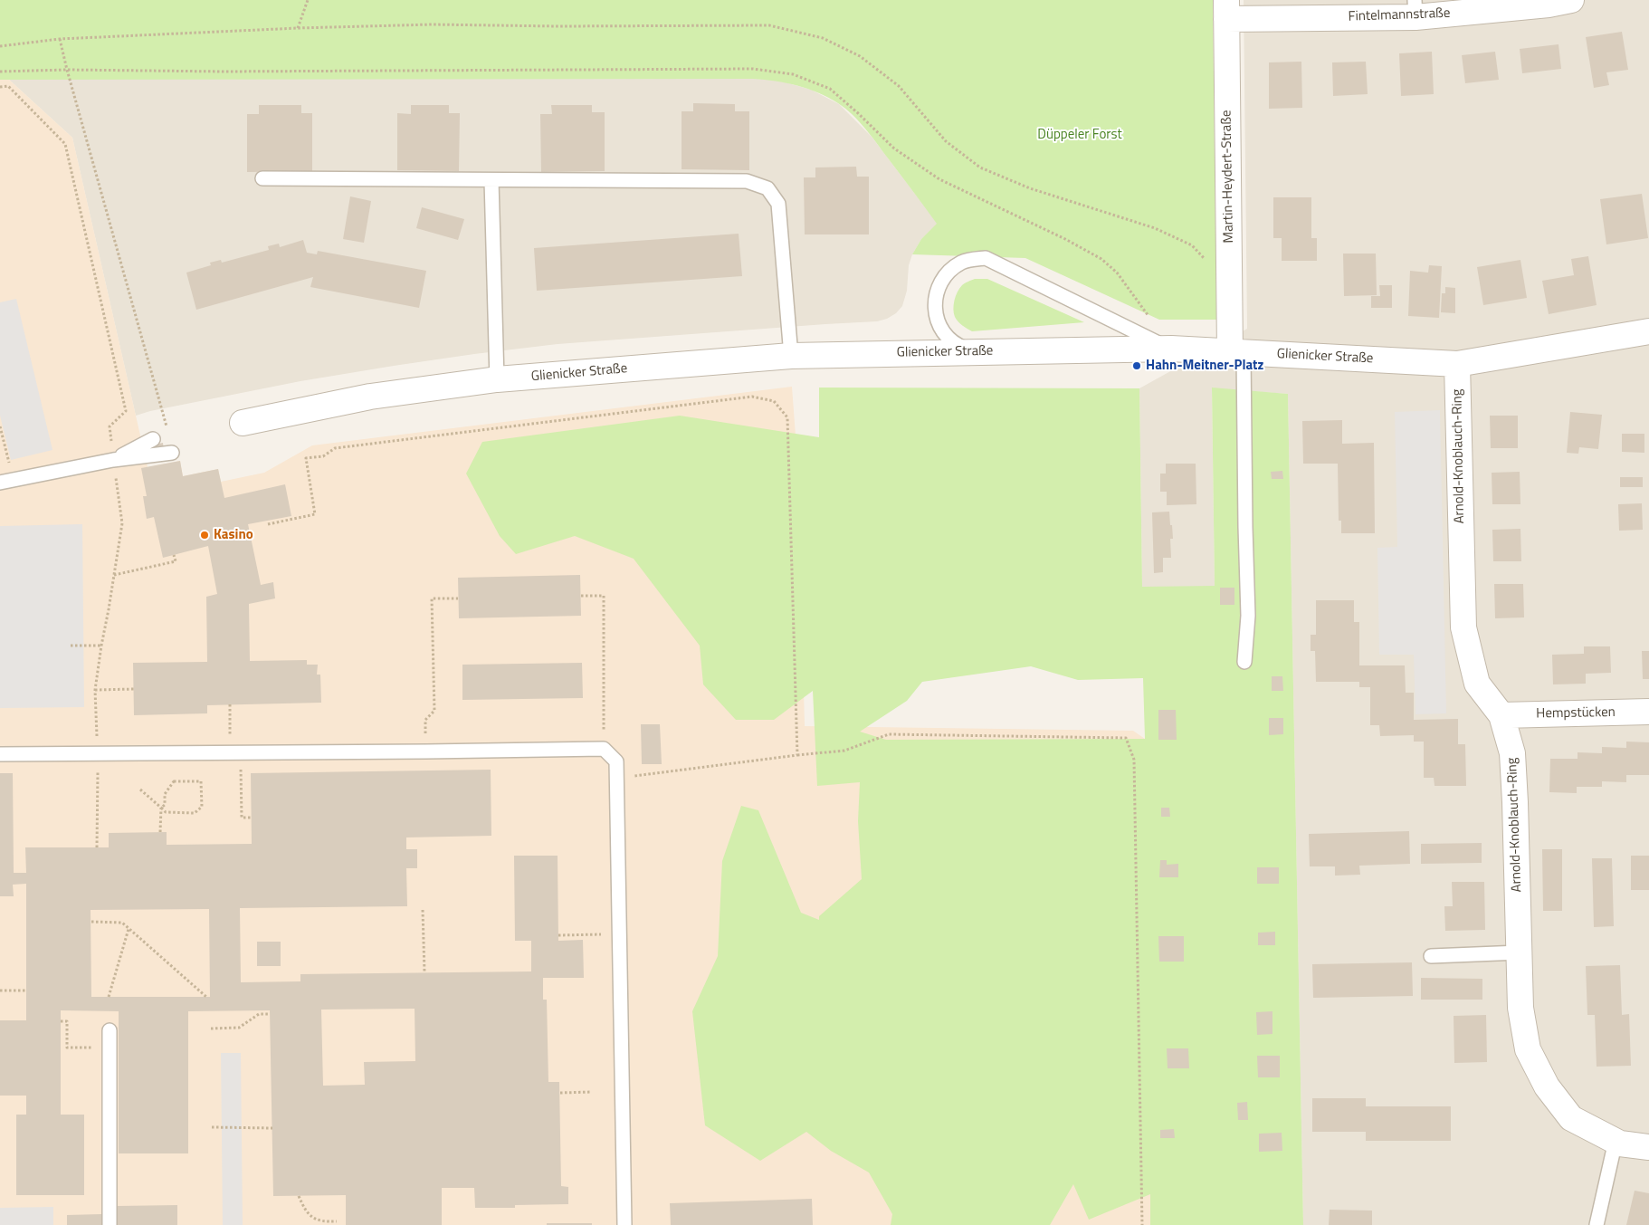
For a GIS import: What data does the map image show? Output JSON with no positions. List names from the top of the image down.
{
  "streets": {
    "street": [
      "Fintelmannstraße",
      "Martin-Heydert-Straße",
      "Glienicker Straße",
      "Arnold-Knoblauch-Ring",
      "Hempstücken"
    ]
  },
  "crossings": [
    ["Fintelmannstraße", "Martin-Heydert-Straße"],
    ["Martin-Heydert-Straße", "Glienicker Straße"],
    ["Glienicker Straße", "Arnold-Knoblauch-Ring"],
    ["Arnold-Knoblauch-Ring", "Hempstücken"]
  ],
  "parks": ["Düppeler Forst"],
  "places": ["Hahn-Meitner-Platz", "Kasino"]
}
